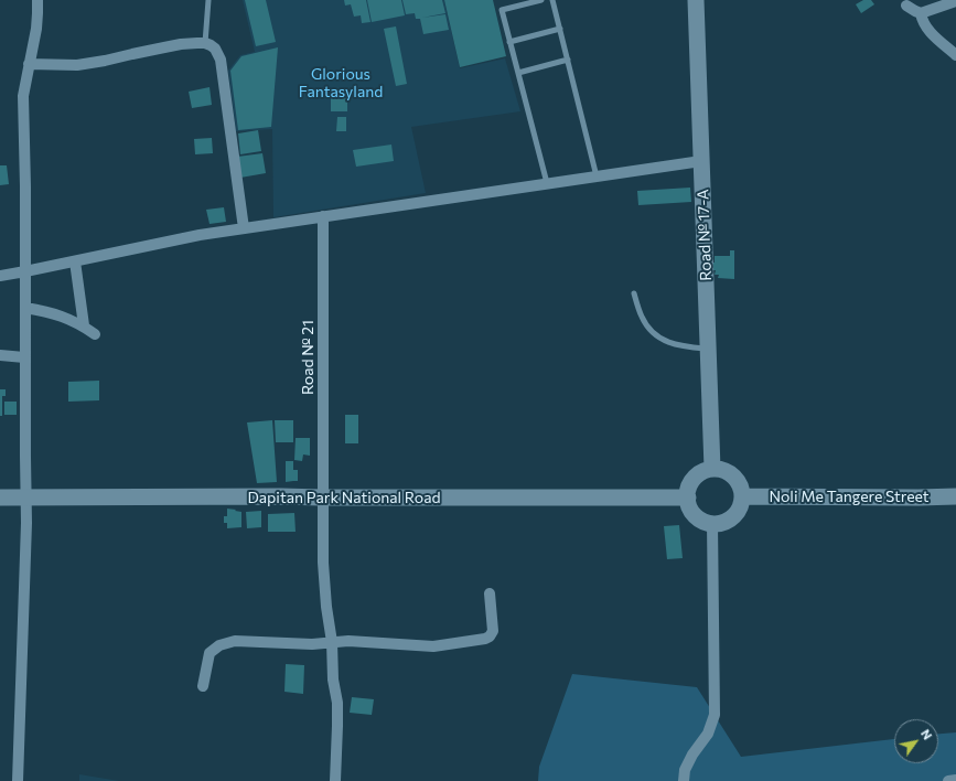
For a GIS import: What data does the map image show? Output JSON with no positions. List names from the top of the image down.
{
  "streets": {
    "main road": ["Road № 17-A", "Noli Me Tangere Street", "Dapitan Park National Road"],
    "street": ["Road № 21"]
  },
  "crossings": [
    ["Road № 17-A", "Noli Me Tangere Street"],
    ["Road № 17-A", "Dapitan Park National Road"],
    ["Road № 21", "Dapitan Park National Road"],
    ["Noli Me Tangere Street", "Dapitan Park National Road"]
  ],
  "parks": ["Glorious Fantasyland"],
  "north": "top right"
}
